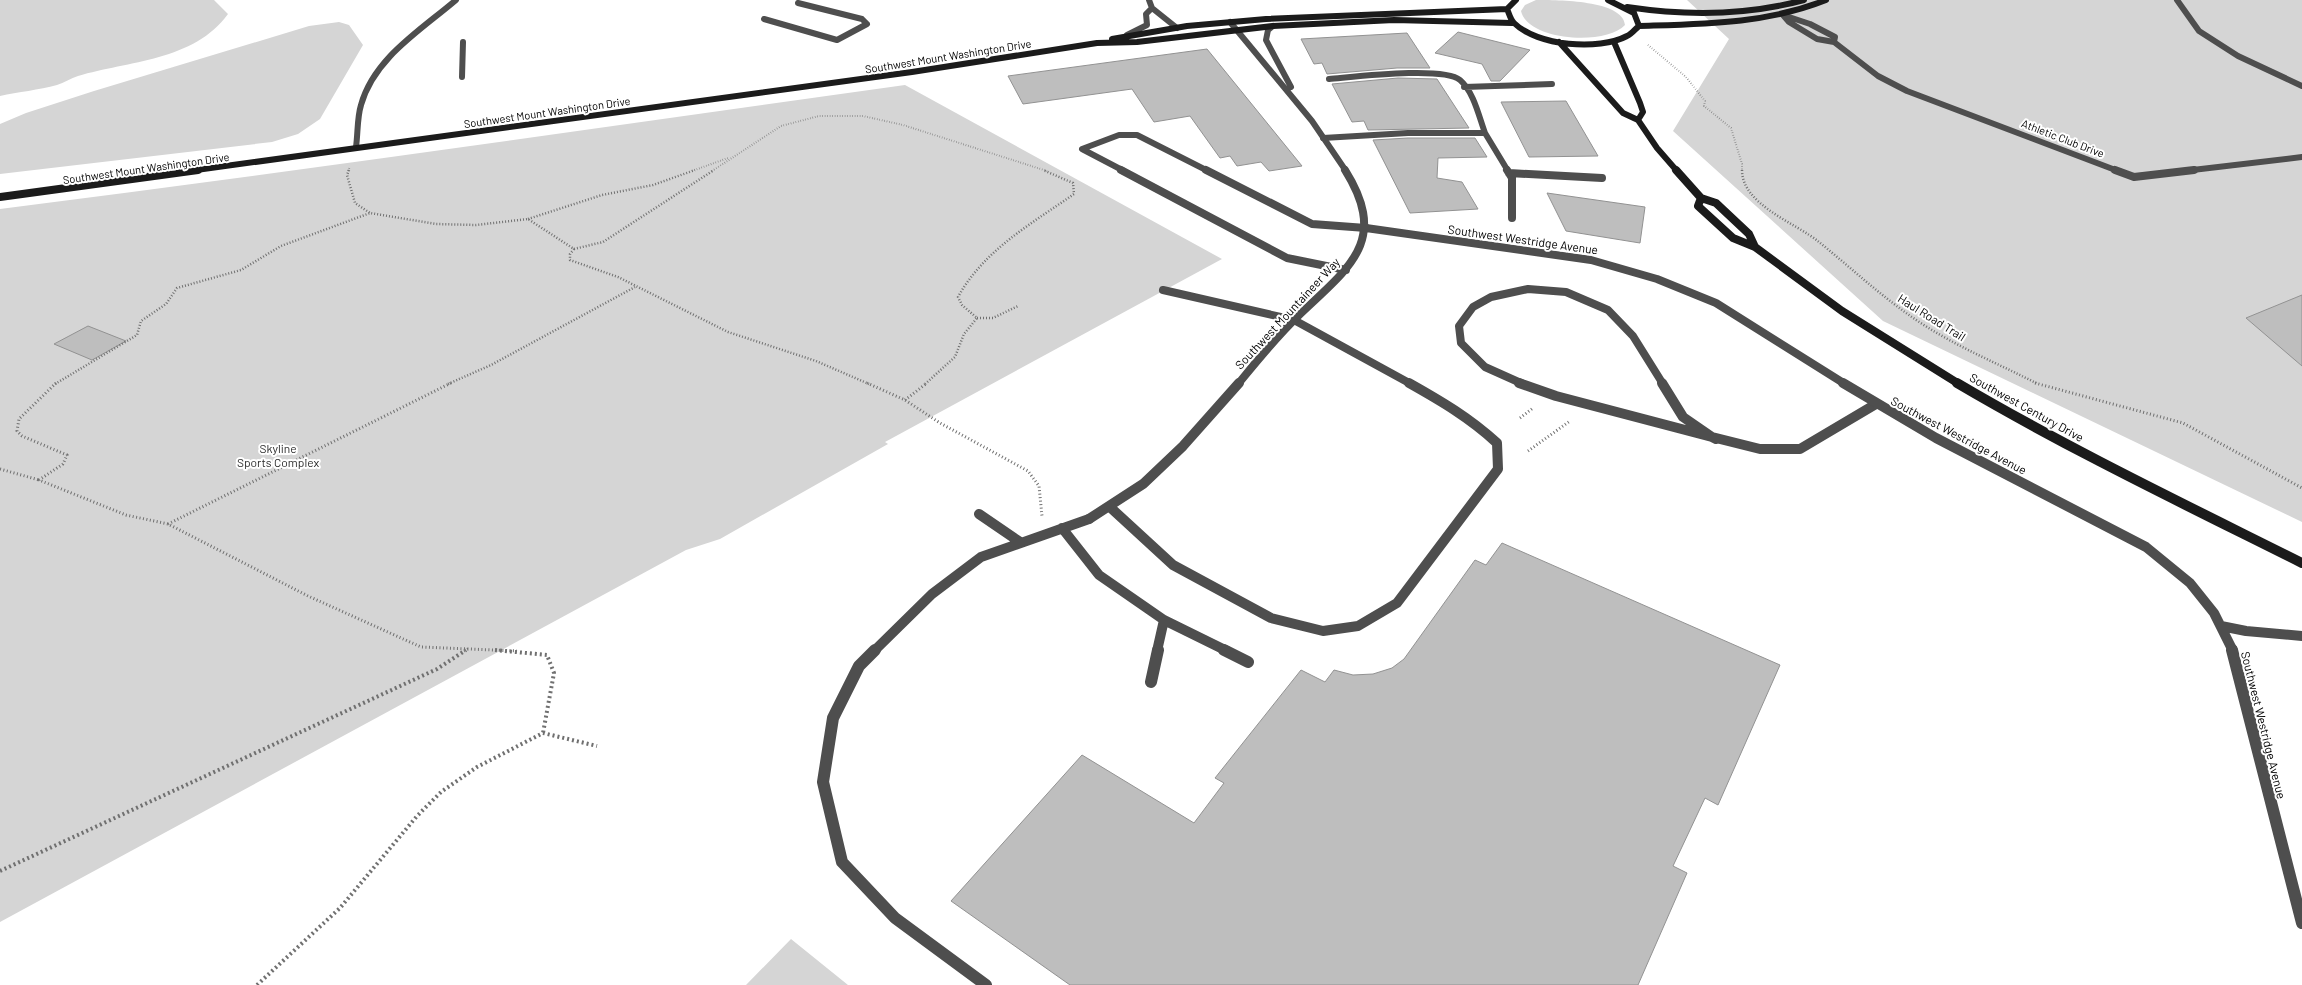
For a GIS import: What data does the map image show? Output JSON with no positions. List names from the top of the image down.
{
  "streets": {
    "main road": ["Southwest Mount Washington Drive", "Southwest Century Drive"],
    "street": ["Athletic Club Drive", "Southwest Westridge Avenue", "Southwest Mountaineer Way"],
    "path": ["Haul Road Trail"]
  },
  "crossings": [
    ["Southwest Westridge Avenue", "Southwest Mountaineer Way"]
  ],
  "parks": ["Skyline Sports Complex"]
}
